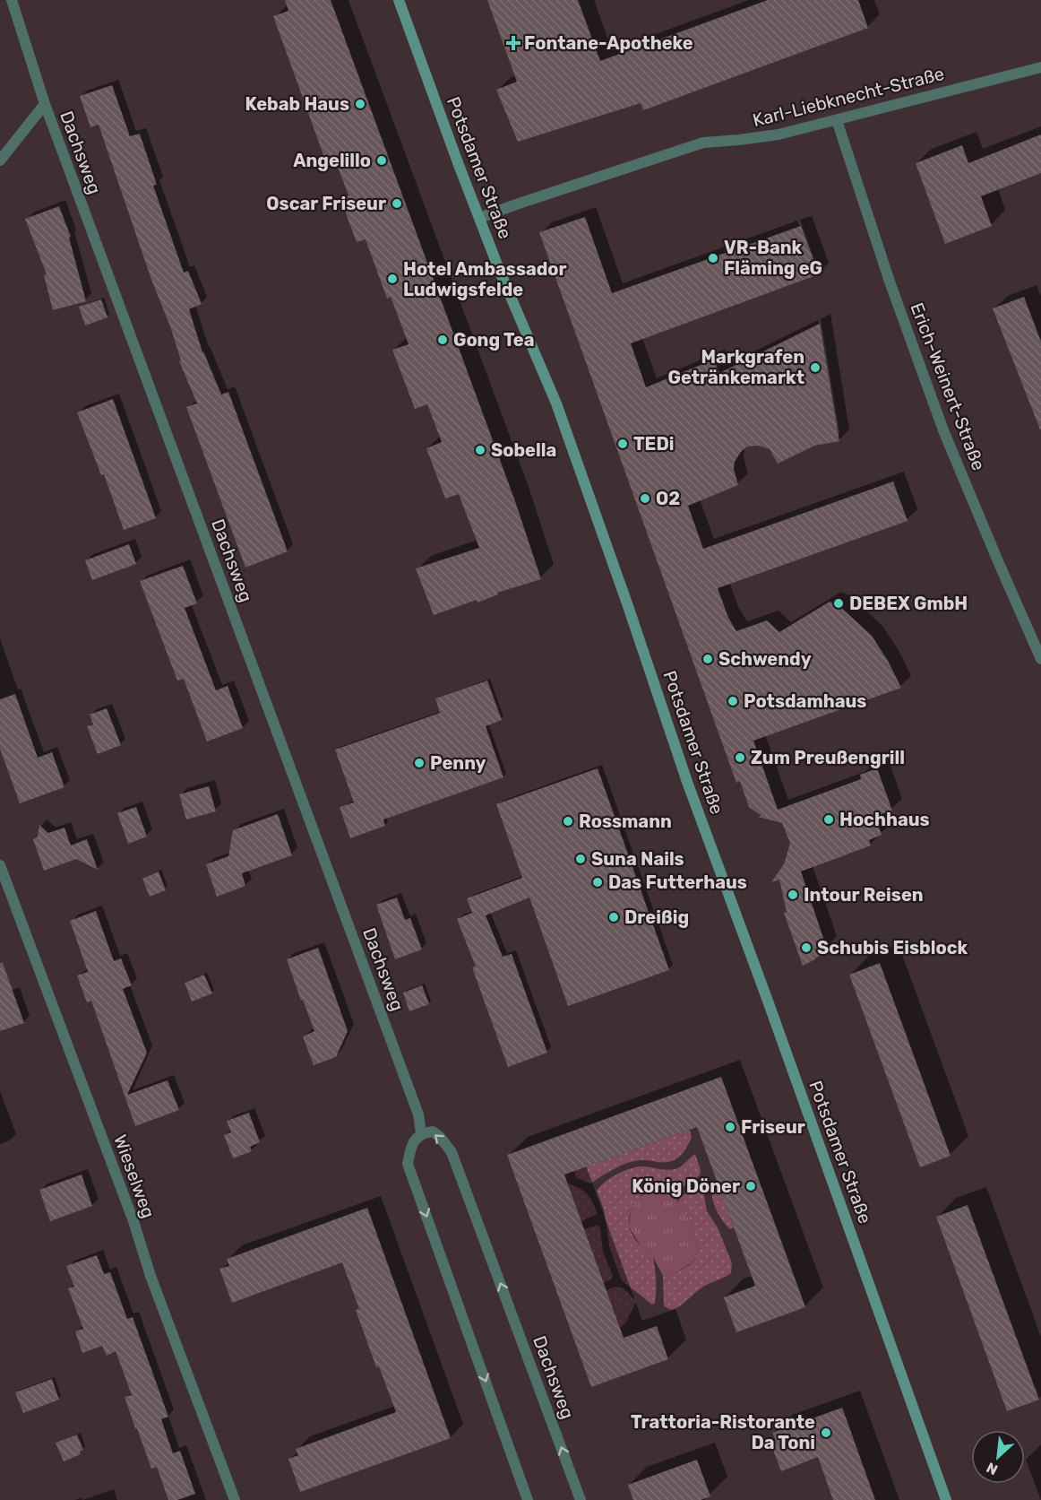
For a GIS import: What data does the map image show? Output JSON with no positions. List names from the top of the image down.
{
  "streets": {
    "main road": ["Potsdamer Straße"],
    "street": [
      "Karl-Liebknecht-Straße",
      "Dachsweg",
      "Erich-Weinert-Straße",
      "Wieselweg"
    ]
  },
  "crossings": [
    ["Karl-Liebknecht-Straße", "Potsdamer Straße"],
    ["Karl-Liebknecht-Straße", "Erich-Weinert-Straße"]
  ],
  "places": {
    "health": ["Fontane-Apotheke"],
    "other": [
      "Kebab Haus",
      "Angelillo",
      "Oscar Friseur",
      "VR-Bank Fläming eG",
      "Hotel Ambassador Ludwigsfelde",
      "Gong Tea",
      "Markgrafen Getränkemarkt",
      "TEDi",
      "Sobella",
      "O2",
      "DEBEX GmbH",
      "Schwendy",
      "Potsdamhaus",
      "Zum Preußengrill",
      "Penny",
      "Hochhaus",
      "Rossmann",
      "Suna Nails",
      "Das Futterhaus",
      "Intour Reisen",
      "Dreißig",
      "Schubis Eisblock",
      "Friseur",
      "König Döner",
      "Trattoria-Ristorante Da Toni"
    ]
  },
  "north": "bottom left"
}
